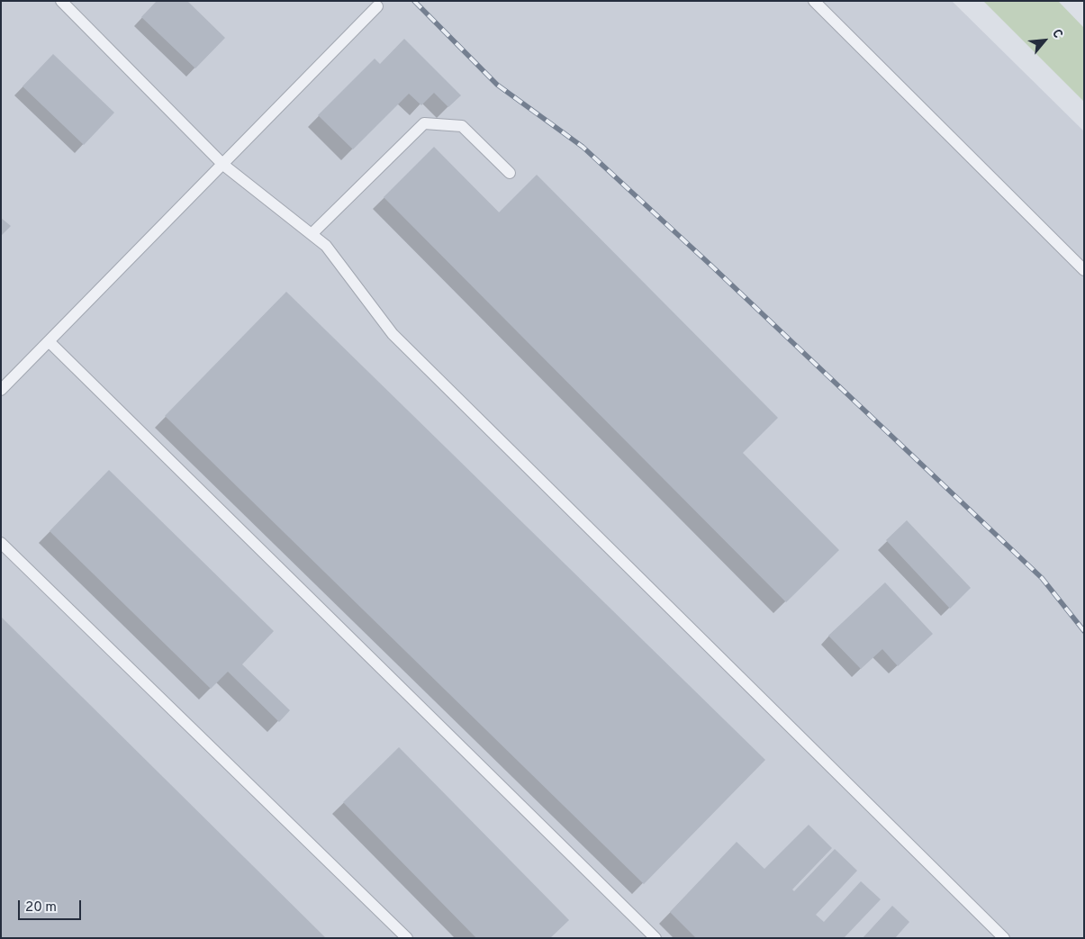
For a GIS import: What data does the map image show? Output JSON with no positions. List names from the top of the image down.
{
  "scale_bar": "20 m",
  "north": "top right"
}
